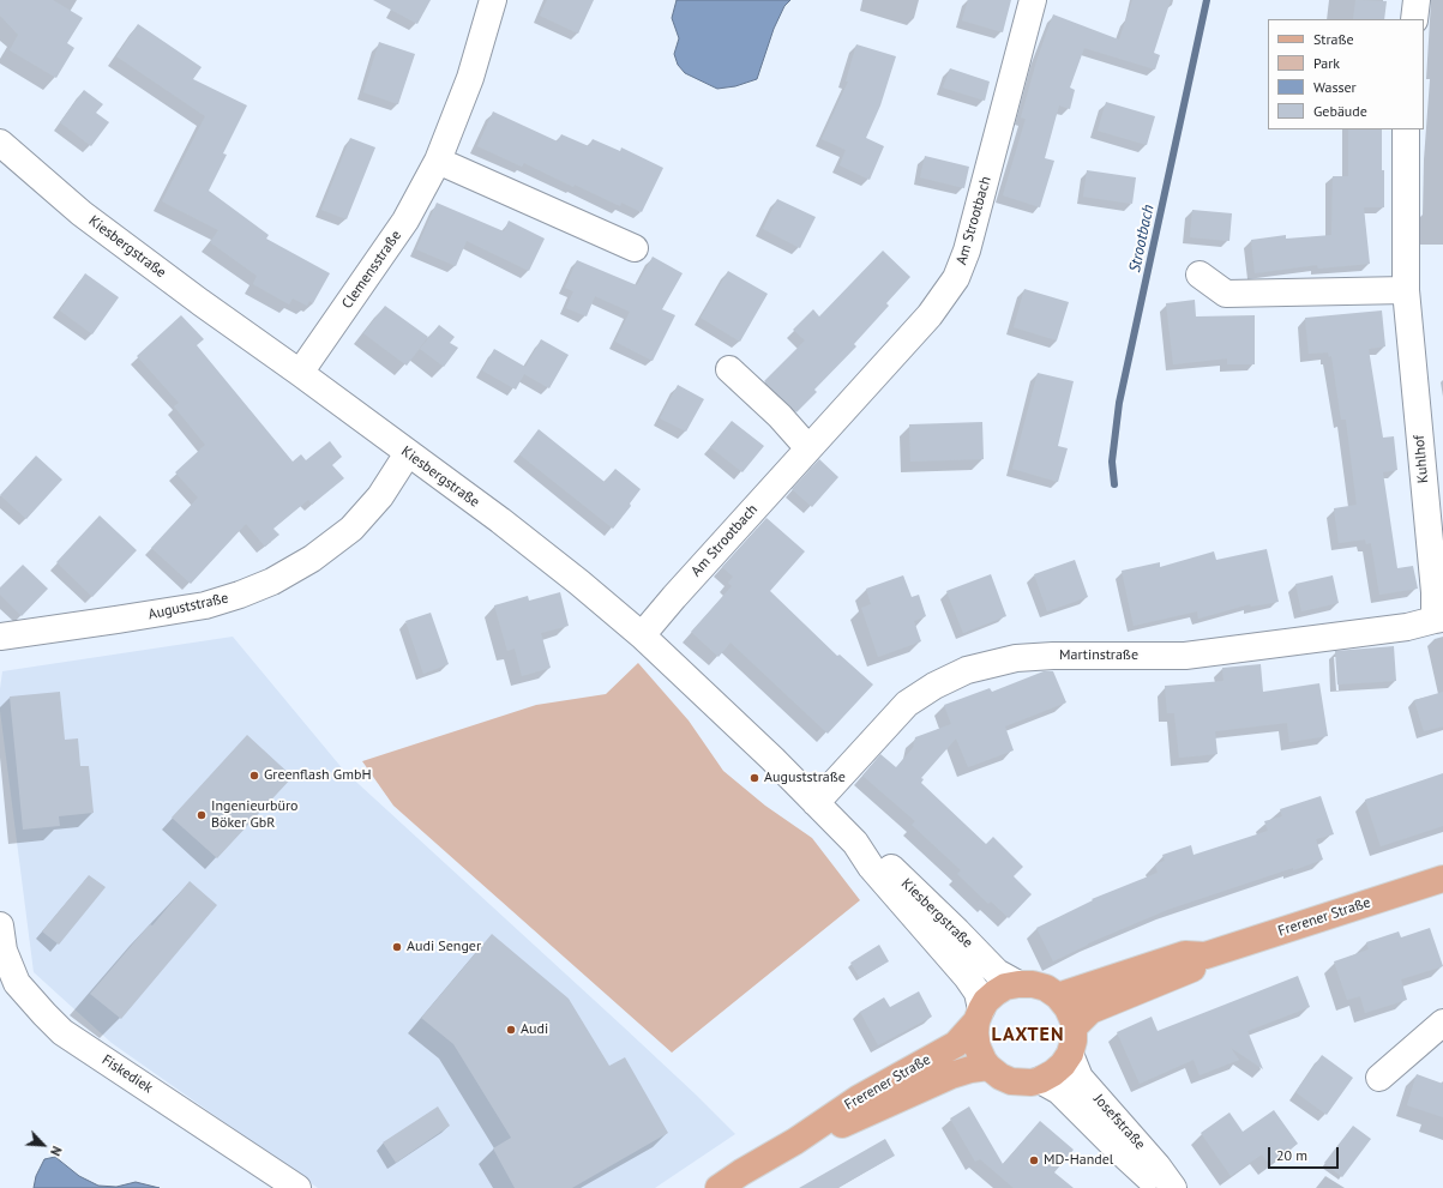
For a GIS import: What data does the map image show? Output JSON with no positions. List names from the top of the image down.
{
  "streets": {
    "main road": ["Frerener Straße"],
    "street": [
      "Am Strootbach",
      "Kiesbergstraße",
      "Clemensstraße",
      "Kuhlhof",
      "Auguststraße",
      "Martinstraße",
      "Fiskediek",
      "Josefstraße"
    ]
  },
  "crossings": [
    ["Am Strootbach", "Kiesbergstraße"],
    ["Kiesbergstraße", "Clemensstraße"],
    ["Kiesbergstraße", "Auguststraße"],
    ["Kiesbergstraße", "Martinstraße"],
    ["Kiesbergstraße", "Frerener Straße"],
    ["Kiesbergstraße", "Josefstraße"],
    ["Kuhlhof", "Martinstraße"],
    ["Frerener Straße", "Josefstraße"]
  ],
  "districts": ["LAXTEN"],
  "water": ["Strootbach"],
  "places": [
    "Greenflash GmbH",
    "Auguststraße",
    "Ingenieurbüro Böker GbR",
    "Audi Senger",
    "Audi",
    "MD-Handel"
  ],
  "legend": [
    "Straße",
    "Park",
    "Wasser",
    "Gebäude"
  ],
  "scale_bar": "20 m",
  "north": "bottom right"
}
